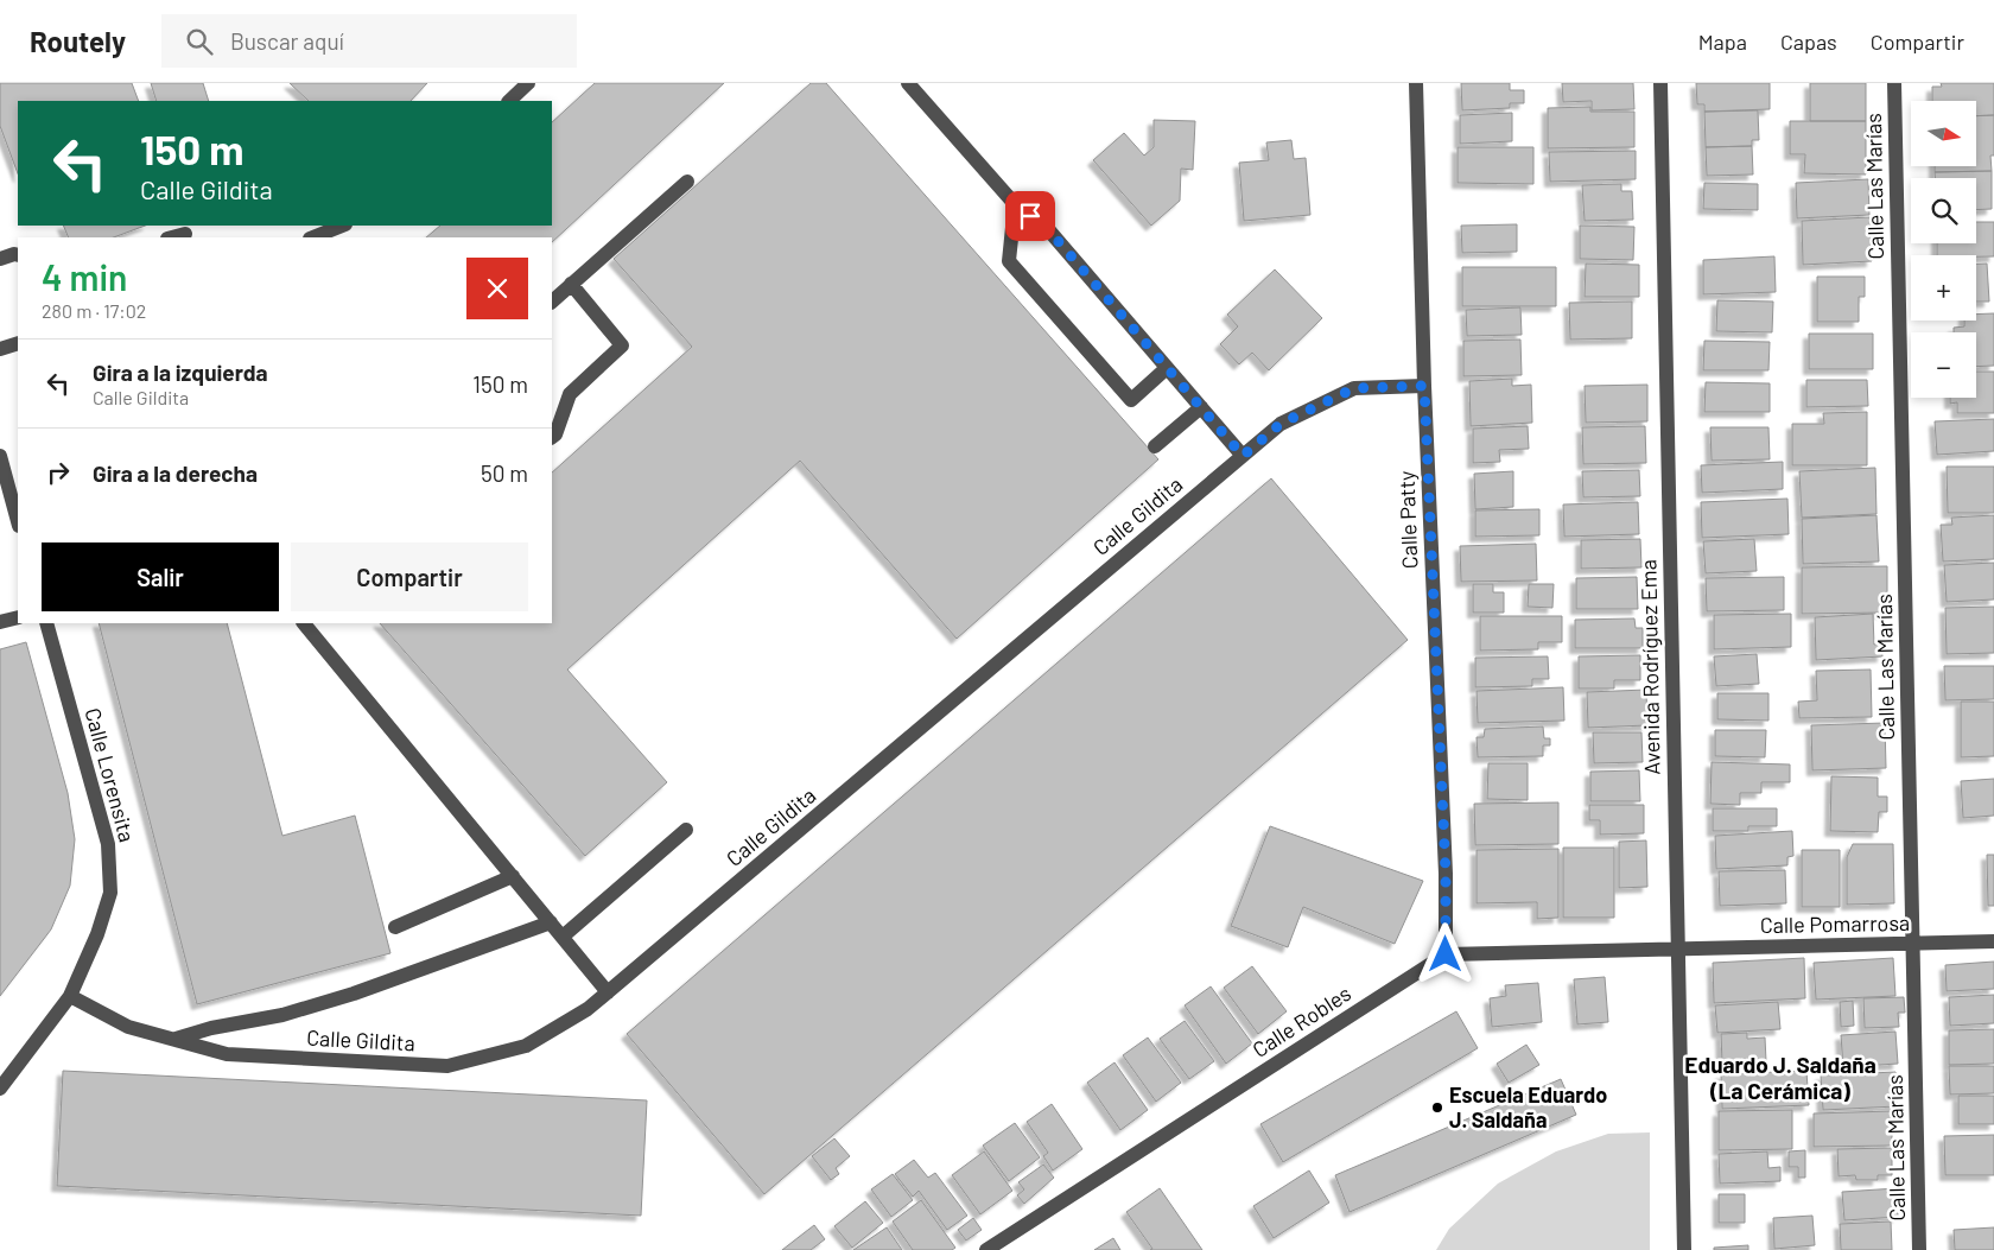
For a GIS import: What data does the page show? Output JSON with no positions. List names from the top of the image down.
{
  "streets": {
    "street": [
      "Calle Las Marías",
      "Calle Gildita",
      "Calle Patty",
      "Avenida Rodríguez Ema",
      "Calle Lorensita",
      "Calle Pomarrosa",
      "Calle Robles"
    ]
  },
  "crossings": [
    ["Calle Las Marías", "Calle Pomarrosa"],
    ["Calle Gildita", "Calle Patty"],
    ["Calle Gildita", "Calle Lorensita"],
    ["Calle Patty", "Calle Robles"],
    ["Avenida Rodríguez Ema", "Calle Pomarrosa"]
  ],
  "districts": ["Eduardo J. Saldaña (La Cerámica)"],
  "places": ["Escuela Eduardo J. Saldaña"],
  "north": "right",
  "page": {
    "header": "Routely",
    "search": "Buscar aquí",
    "nav": ["Mapa", "Capas", "Compartir"],
    "map_buttons": ["+", "−"],
    "turn": ["150 m", "Calle Gildita"],
    "heading": ["4 min", "280 m · 17:02"],
    "list": [
      {
        "name": "Gira a la izquierda",
        "note": "Calle Gildita",
        "value": "150 m"
      },
      {
        "name": "Gira a la derecha",
        "value": "50 m"
      }
    ],
    "buttons": ["Salir", "Compartir"]
  }
}
